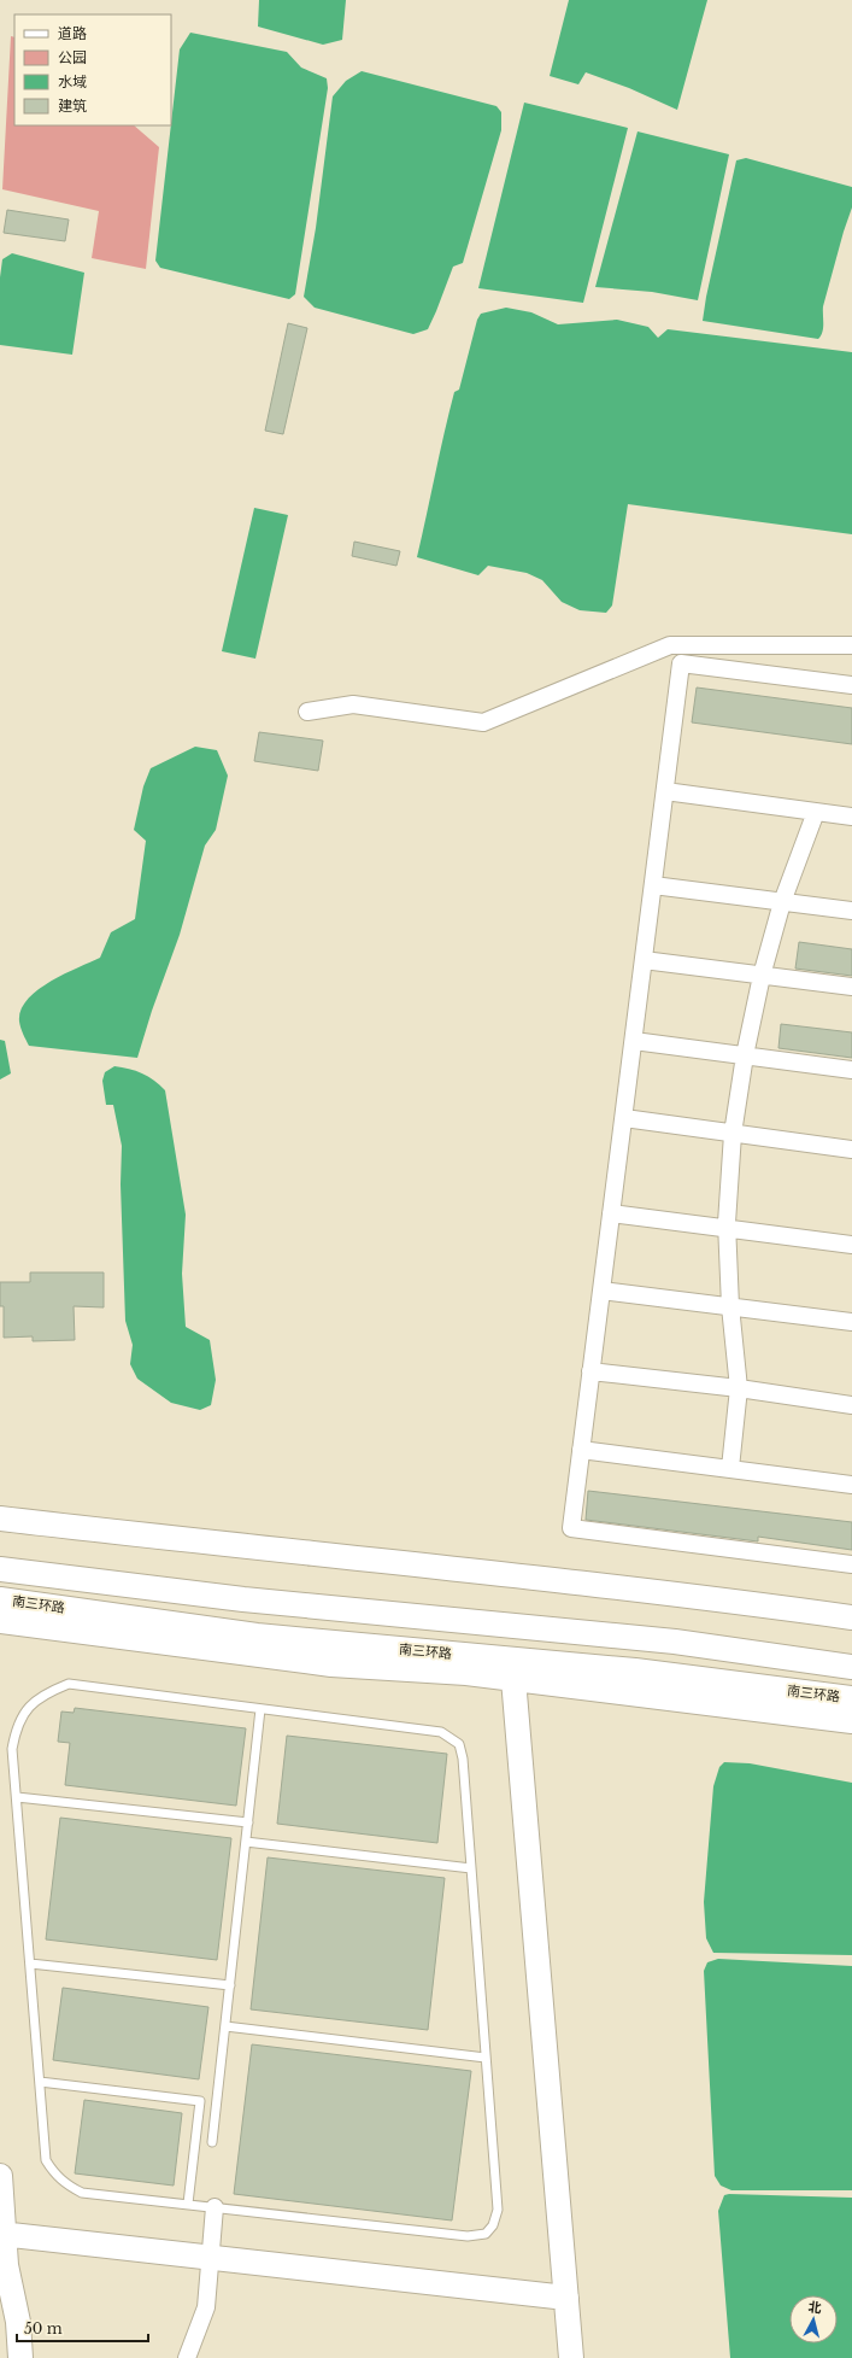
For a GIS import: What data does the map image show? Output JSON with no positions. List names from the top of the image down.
{
  "streets": {
    "street": ["南三环路"]
  },
  "legend": [
    "道路",
    "公园",
    "水域",
    "建筑"
  ],
  "scale_bar": "50 m",
  "north": "top"
}
